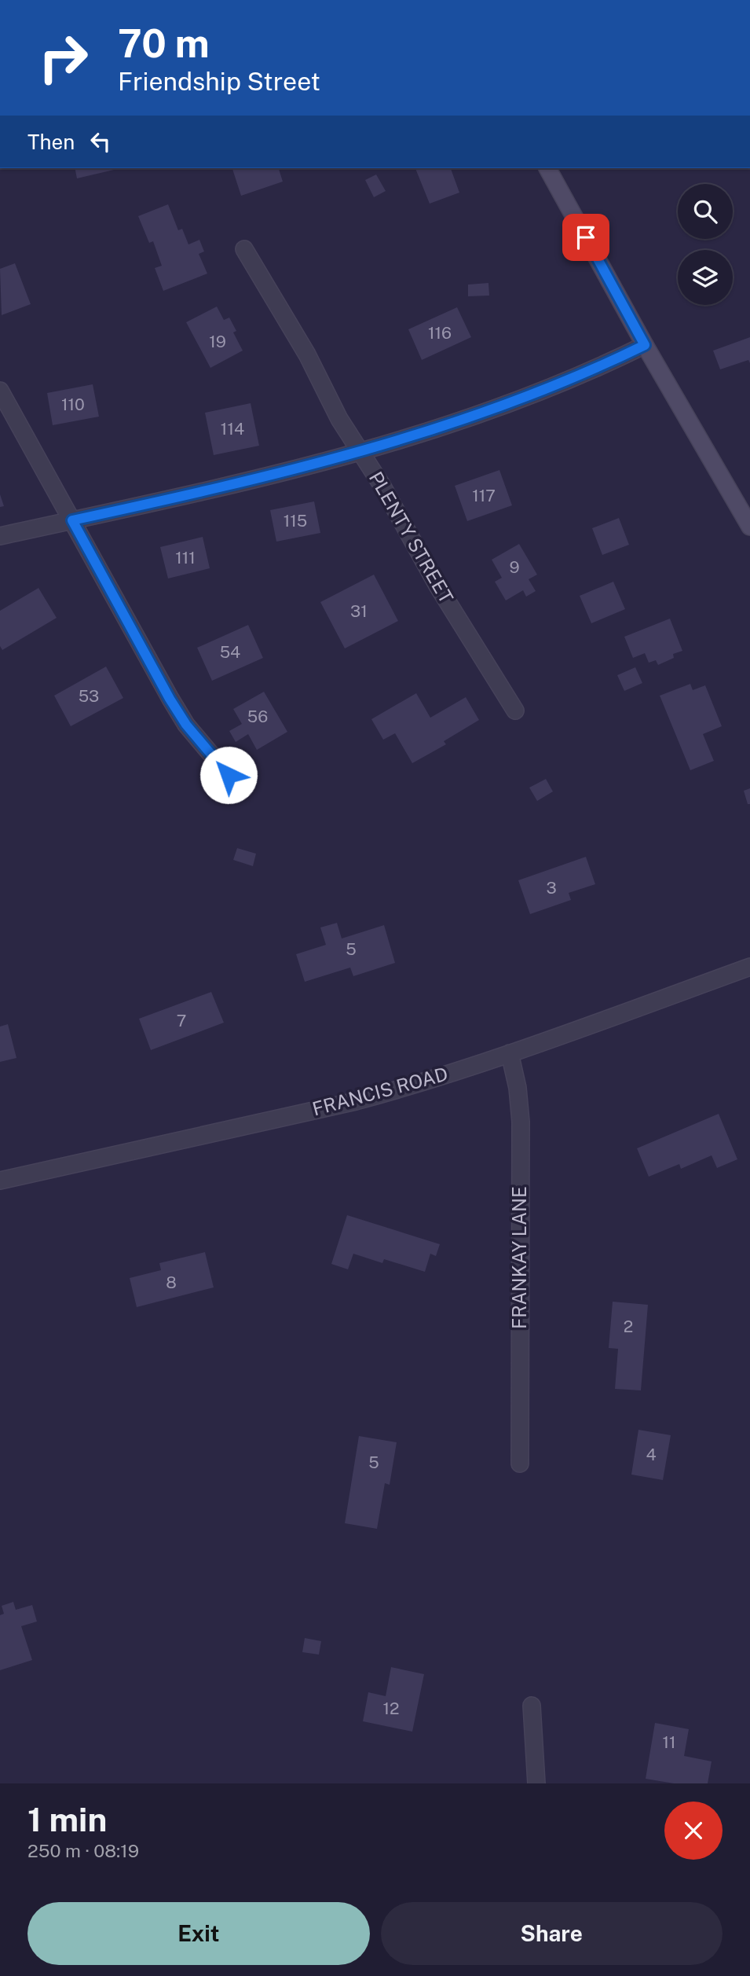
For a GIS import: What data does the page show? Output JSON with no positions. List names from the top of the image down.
{
  "streets": {
    "street": ["PLENTY STREET", "FRANCIS ROAD", "FRANKAY LANE"]
  },
  "crossings": [
    ["FRANCIS ROAD", "FRANKAY LANE"]
  ],
  "house_numbers": [
    "116",
    "19",
    "110",
    "114",
    "117",
    "115",
    "111",
    "9",
    "31",
    "54",
    "53",
    "56",
    "3",
    "5",
    "7",
    "8",
    "2",
    "4",
    "5",
    "12",
    "11"
  ],
  "page": {
    "turn": ["70 m", "Friendship Street"],
    "then": "Then",
    "heading": ["1 min", "250 m · 08:19"],
    "buttons": ["Exit", "Share"]
  }
}
